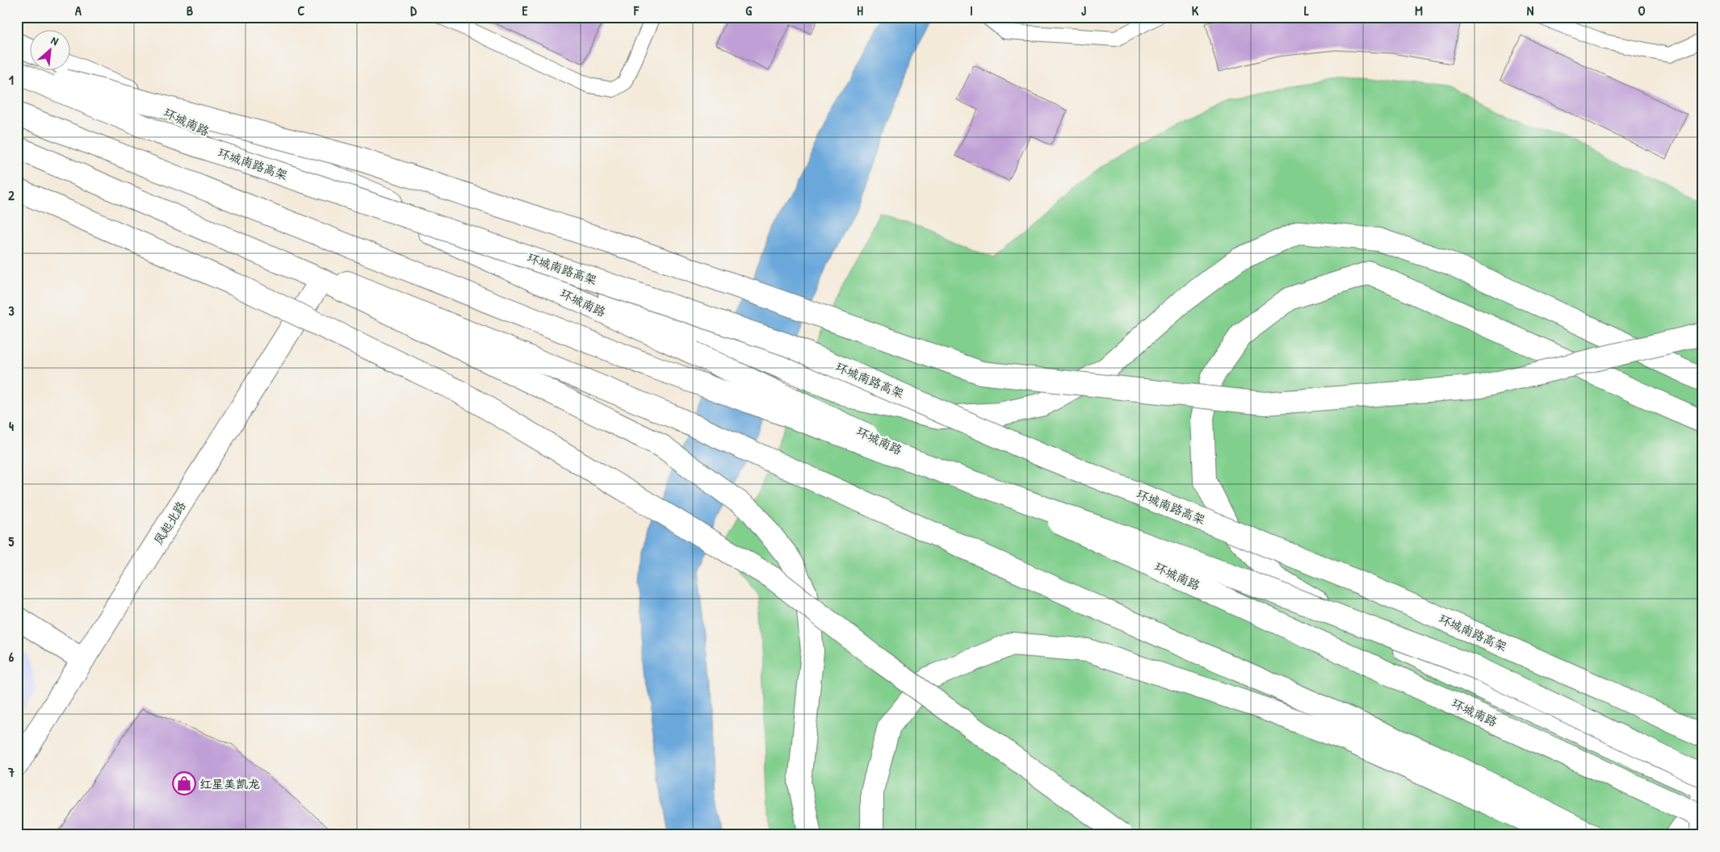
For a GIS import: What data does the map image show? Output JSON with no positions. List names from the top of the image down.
{
  "streets": {
    "main road": ["环城南路", "环城南路高架", "凤起北路"]
  },
  "places": {
    "shop": ["红星美凯龙"]
  },
  "north": "top right",
  "grid": {
    "columns": [
      "A",
      "B",
      "C",
      "D",
      "E",
      "F",
      "G",
      "H",
      "I",
      "J",
      "K",
      "L",
      "M",
      "N",
      "O"
    ],
    "rows": [
      "1",
      "2",
      "3",
      "4",
      "5",
      "6",
      "7"
    ]
  }
}
